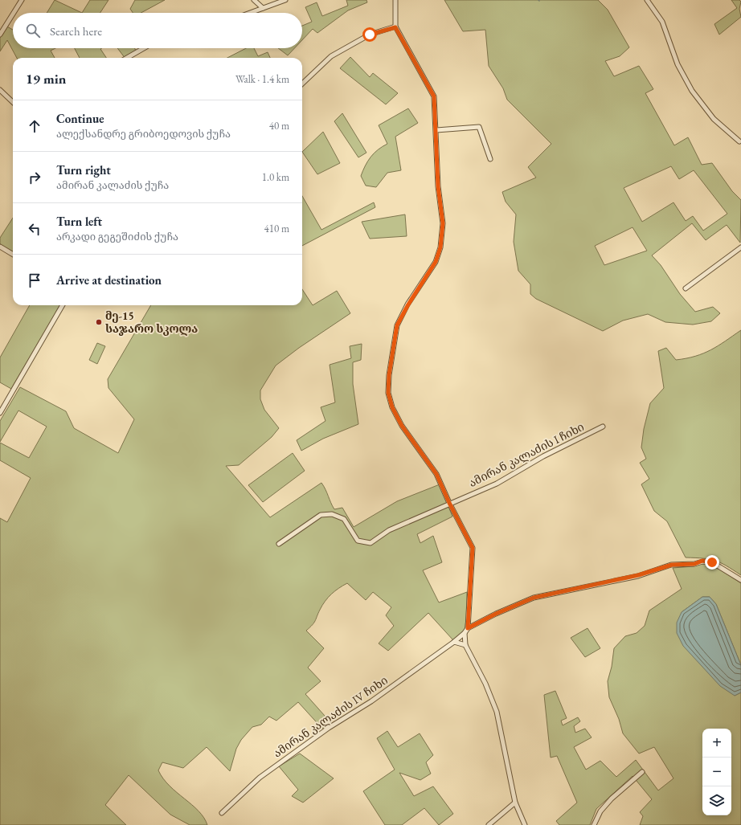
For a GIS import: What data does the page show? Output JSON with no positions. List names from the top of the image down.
{
  "streets": {
    "street": ["ამირან კალაძის I ჩიხი", "ამირან კალაძის IV ჩიხი"]
  },
  "places": ["მე-15 საჯარო სკოლა"],
  "page": {
    "search": "Search here",
    "heading": ["19 min", "Walk · 1.4 km"],
    "list": [
      ["Continue", "ალექსანდრე გრიბოედოვის ქუჩა", "40 m"],
      ["Turn right", "ამირან კალაძის ქუჩა", "1.0 km"],
      ["Turn left", "არკადი გეგეშიძის ქუჩა", "410 m"],
      "Arrive at destination"
    ],
    "map_buttons": ["+", "−"]
  }
}
